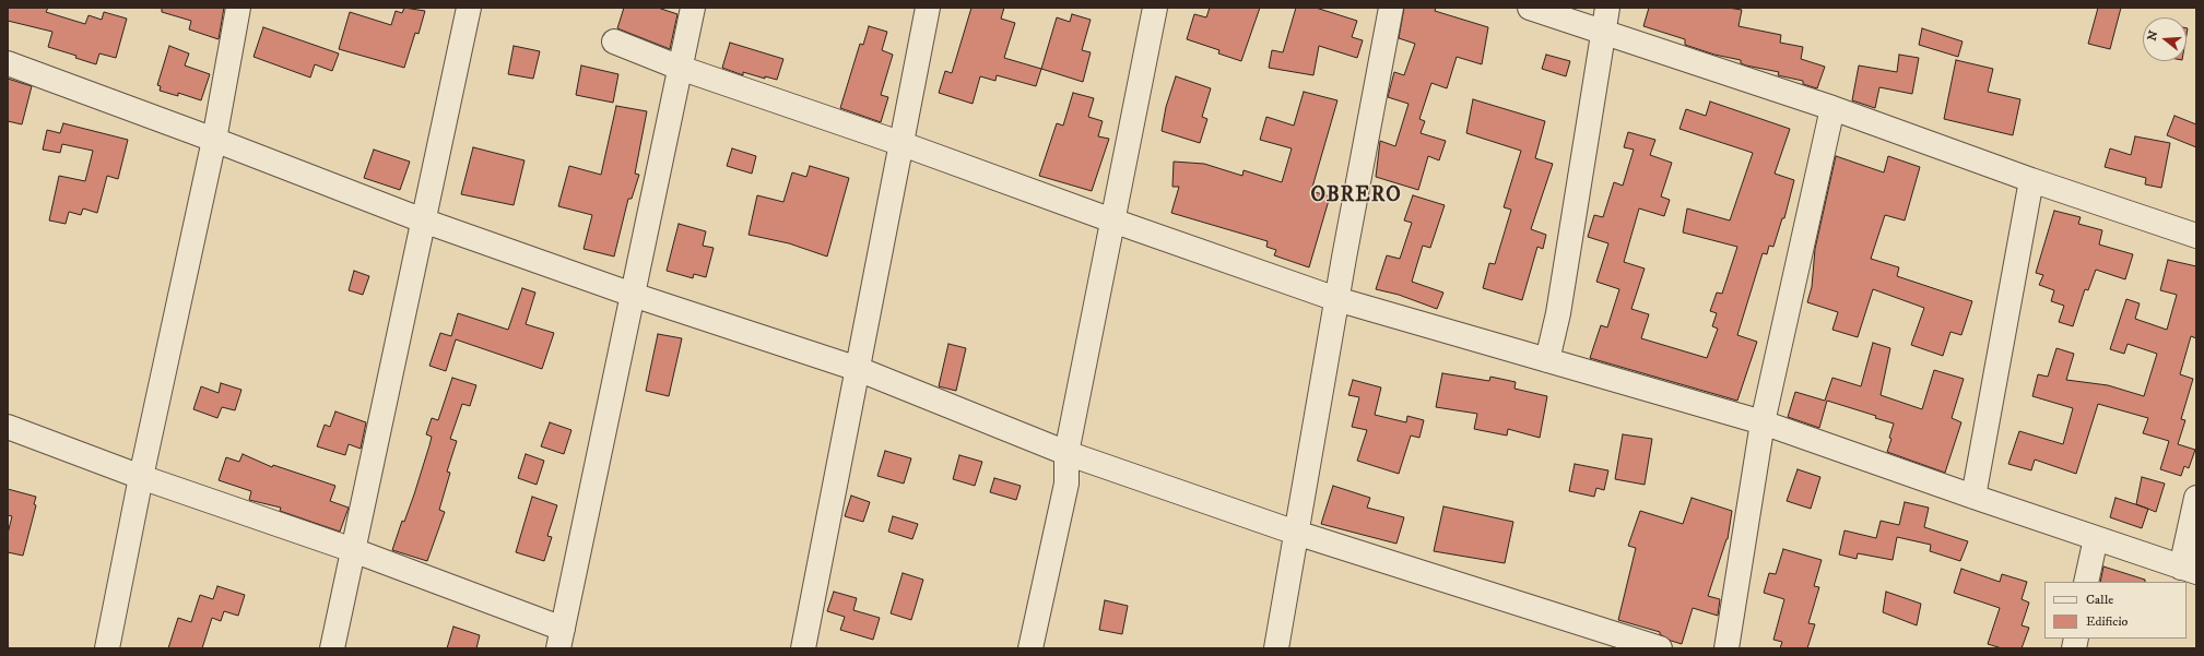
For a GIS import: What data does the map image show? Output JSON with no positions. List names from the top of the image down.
{
  "districts": ["OBRERO"],
  "legend": ["Calle", "Edificio"],
  "north": "left"
}
